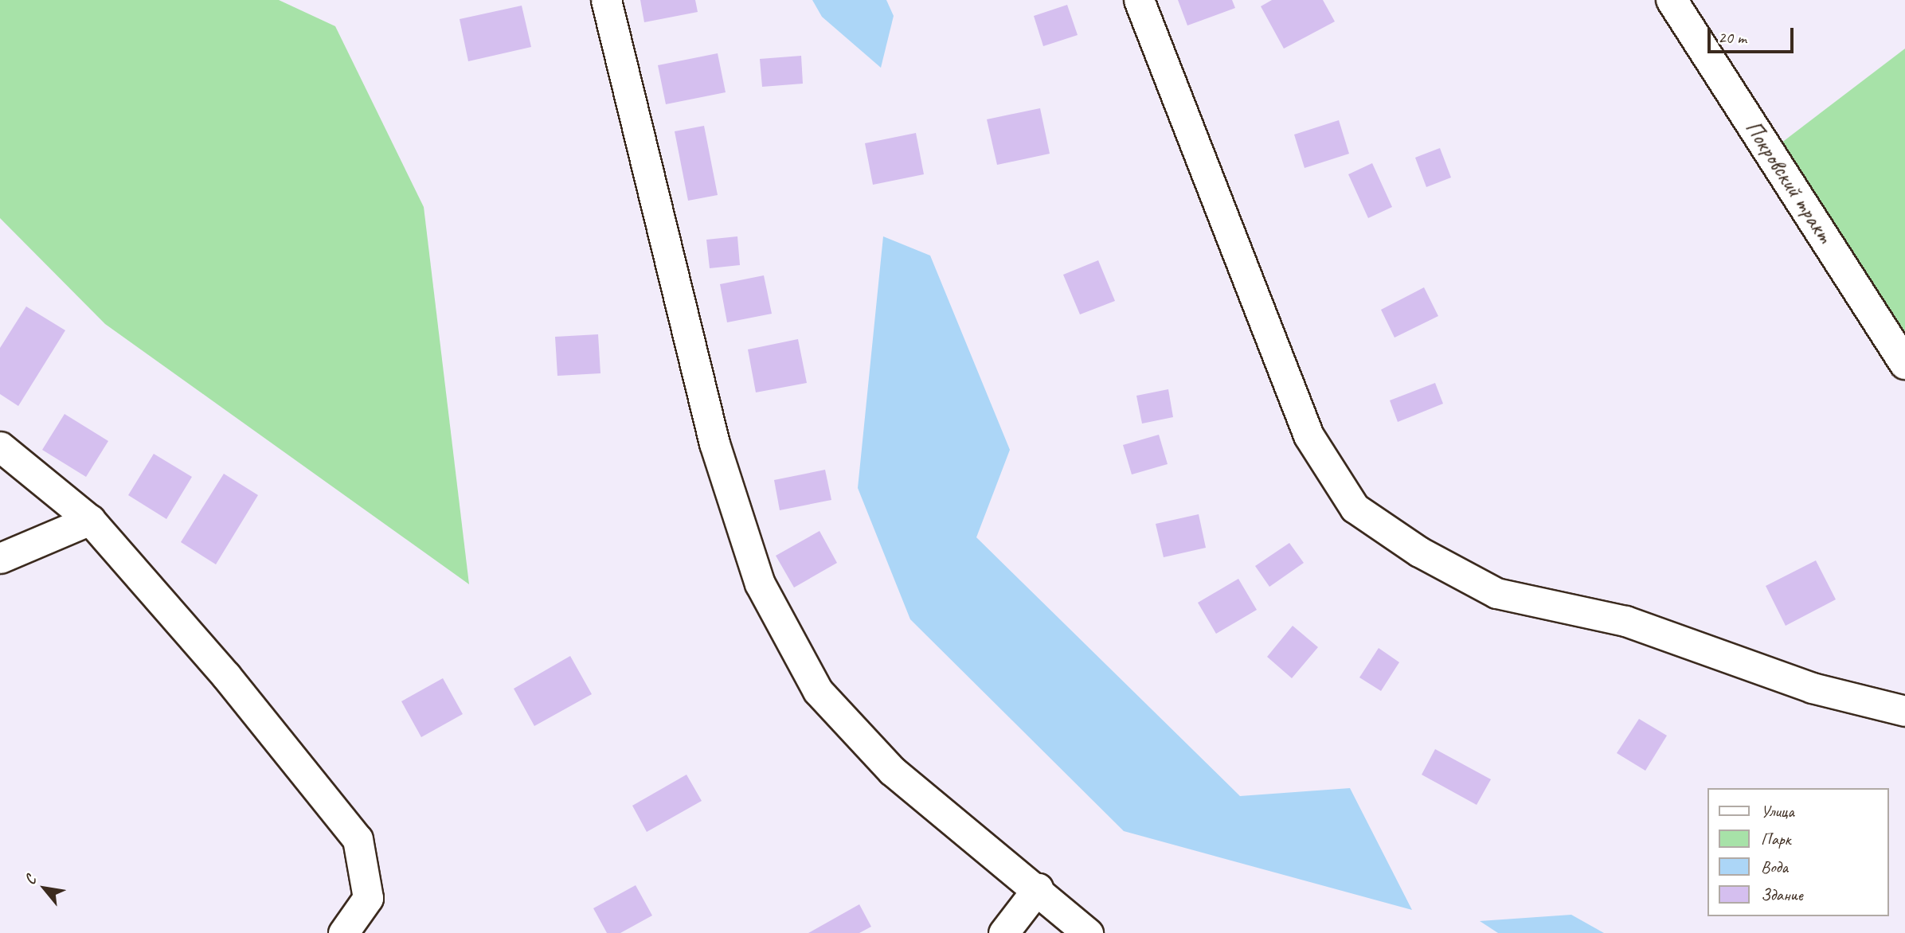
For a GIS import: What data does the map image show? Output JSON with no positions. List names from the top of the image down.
{
  "streets": {
    "main road": ["Покровский тракт"]
  },
  "legend": [
    "Улица",
    "Парк",
    "Вода",
    "Здание"
  ],
  "scale_bar": "20 m",
  "north": "top left"
}
